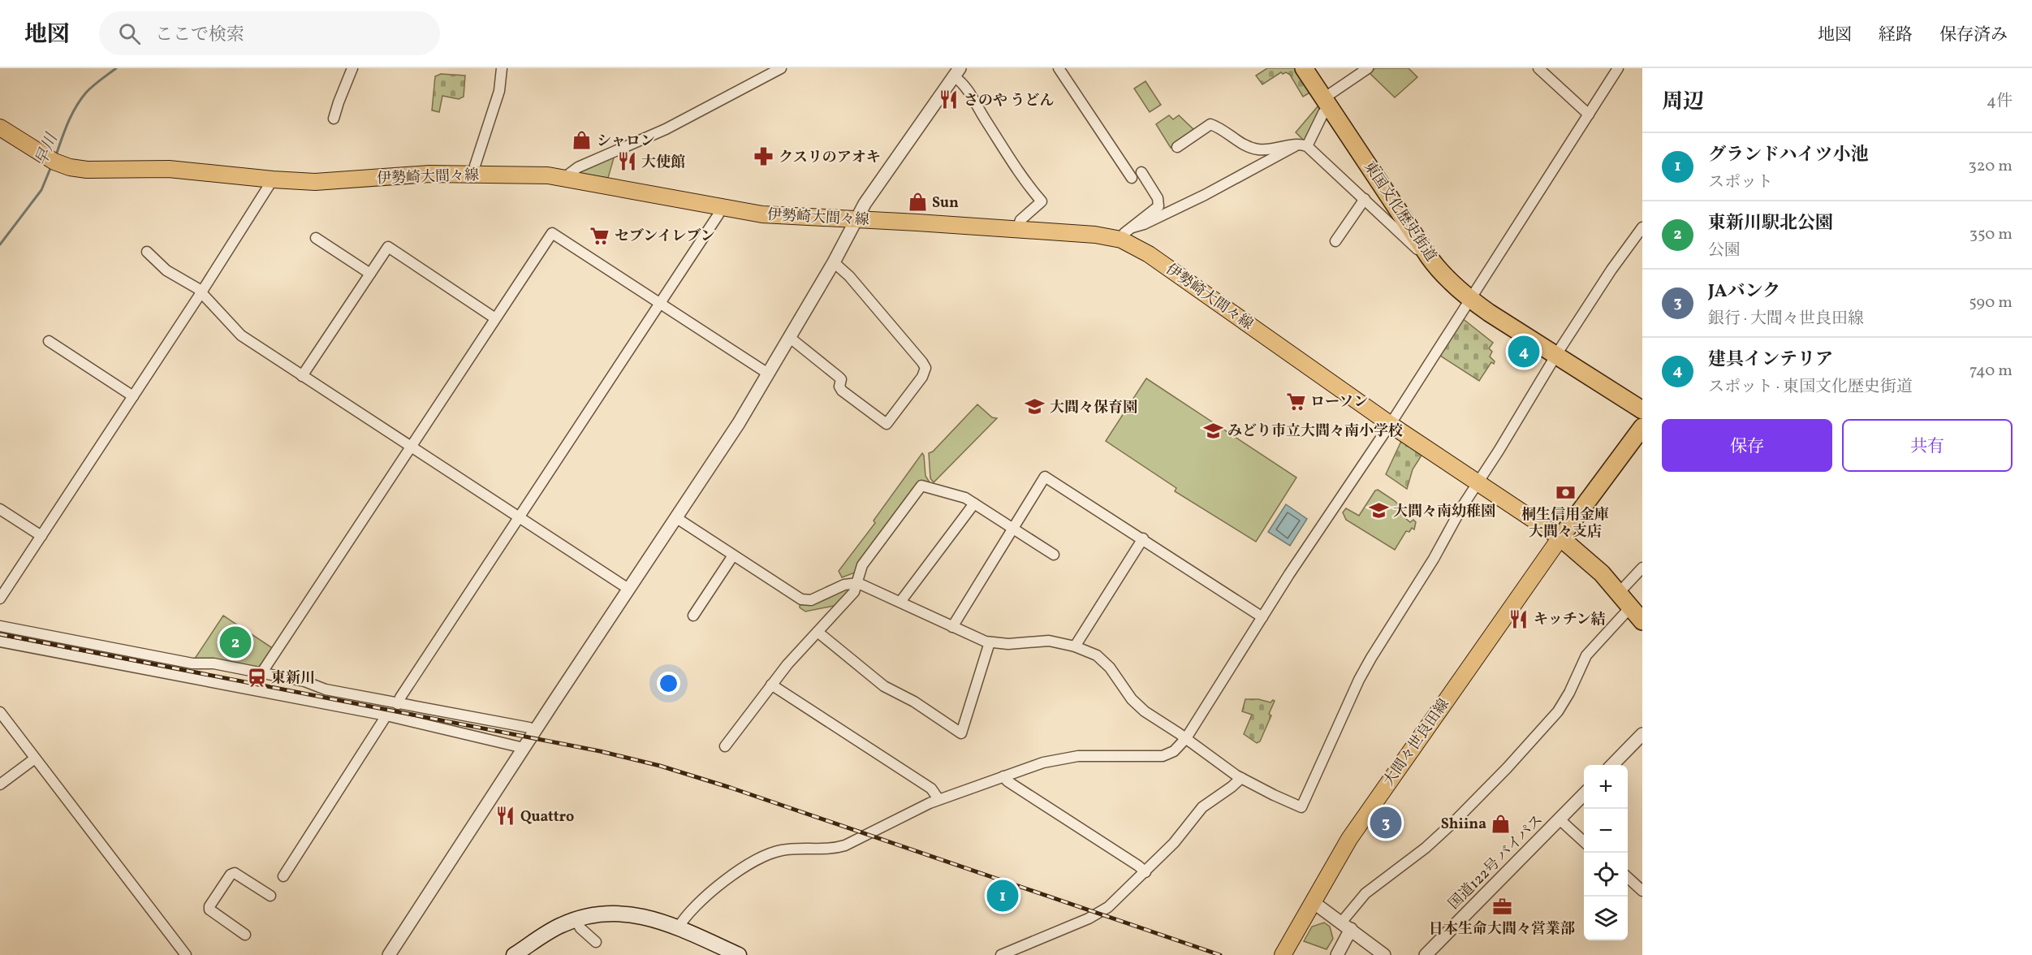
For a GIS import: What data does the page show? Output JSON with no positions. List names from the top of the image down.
{
  "streets": {
    "highway": ["東国文化歴史街道"],
    "main road": ["伊勢崎大間々線", "大間々世良田線"],
    "street": ["国道122号 バイパス"]
  },
  "crossings": [
    ["伊勢崎大間々線", "大間々世良田線"]
  ],
  "water": ["早川"],
  "places": {
    "restaurant": [
      "さのや うどん",
      "大使館",
      "キッチン結",
      "Quattro"
    ],
    "shop": ["シャロン", "Sun", "Shiina"],
    "pharmacy": ["クスリのアオキ"],
    "supermarket": ["セブンイレブン", "ローソン"],
    "school or university": ["大間々保育園", "みどり市立大間々南小学校", "大間々南幼稚園"],
    "bank": ["桐生信用金庫 大間々支店"],
    "station": ["東新川"],
    "office": ["日本生命大間々営業部"]
  },
  "page": {
    "header": "地図",
    "search": "ここで検索",
    "nav": ["地図", "経路", "保存済み"],
    "heading": ["周辺", "4件"],
    "list": [
      {
        "mark": "1",
        "name": "グランドハイツ小池",
        "note": "スポット",
        "value": "320 m"
      },
      {
        "mark": "2",
        "name": "東新川駅北公園",
        "note": "公園",
        "value": "350 m"
      },
      {
        "mark": "3",
        "name": "JAバンク",
        "note": "銀行 · 大間々世良田線",
        "value": "590 m"
      },
      {
        "mark": "4",
        "name": "建具インテリア",
        "note": "スポット · 東国文化歴史街道",
        "value": "740 m"
      }
    ],
    "pins": [
      "4",
      "2",
      "3",
      "1"
    ],
    "buttons": ["保存", "共有"],
    "map_buttons": ["+", "−"]
  }
}
